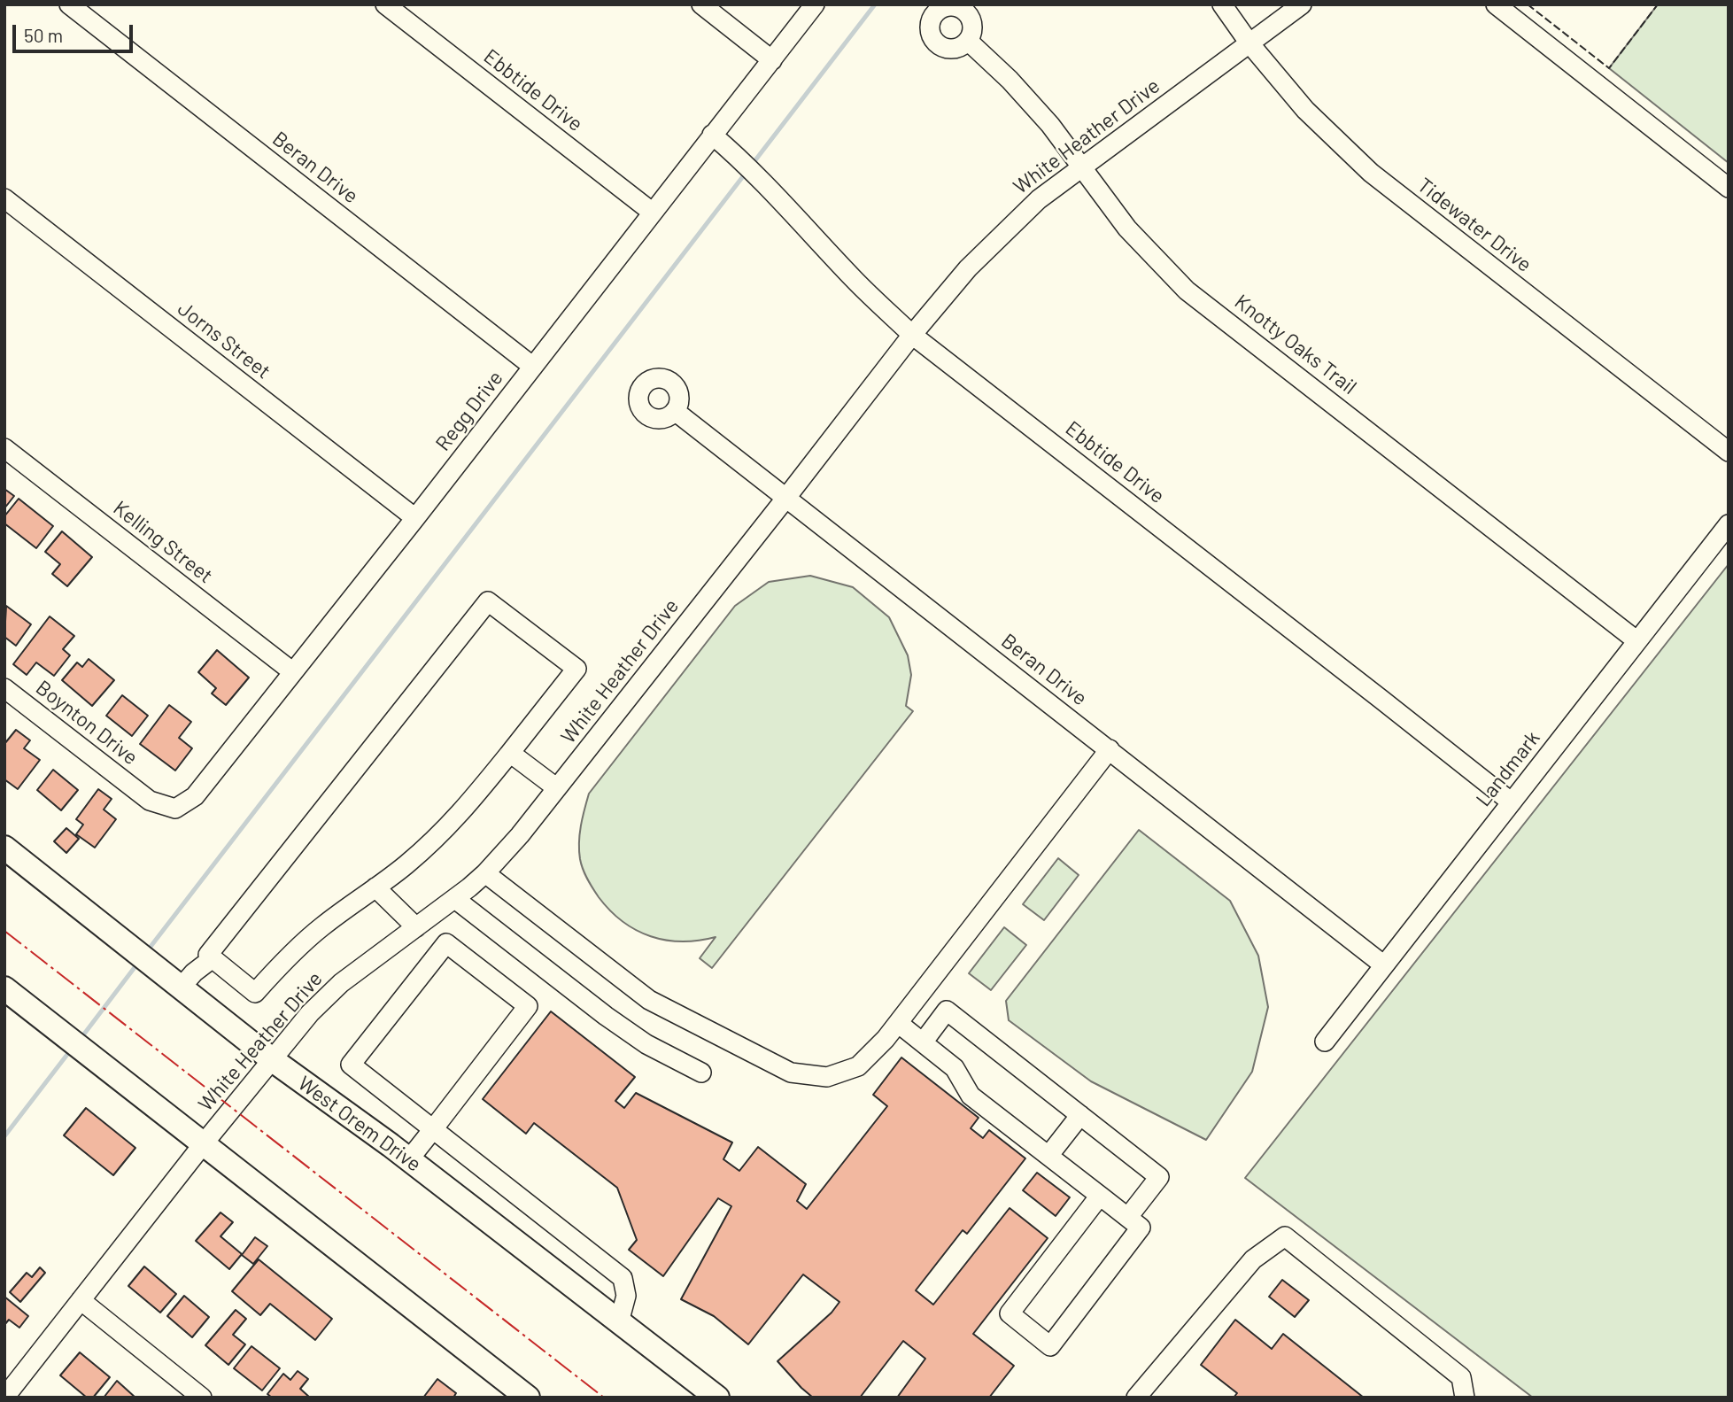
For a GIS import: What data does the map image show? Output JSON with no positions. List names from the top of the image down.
{
  "streets": {
    "main road": ["West Orem Drive"],
    "street": [
      "Ebbtide Drive",
      "White Heather Drive",
      "Beran Drive",
      "Tidewater Drive",
      "Jorns Street",
      "Knotty Oaks Trail",
      "Regg Drive",
      "Kelling Street",
      "Boynton Drive",
      "Landmark"
    ]
  },
  "crossings": [
    ["Ebbtide Drive", "White Heather Drive"],
    ["Ebbtide Drive", "Regg Drive"],
    ["Ebbtide Drive", "Landmark"],
    ["White Heather Drive", "Beran Drive"],
    ["White Heather Drive", "Tidewater Drive"],
    ["White Heather Drive", "Knotty Oaks Trail"],
    ["White Heather Drive", "West Orem Drive"],
    ["Beran Drive", "Regg Drive"],
    ["Beran Drive", "Landmark"],
    ["Jorns Street", "Regg Drive"],
    ["Knotty Oaks Trail", "Landmark"],
    ["Regg Drive", "Kelling Street"],
    ["Regg Drive", "Boynton Drive"]
  ],
  "scale_bar": "50 m"
}
